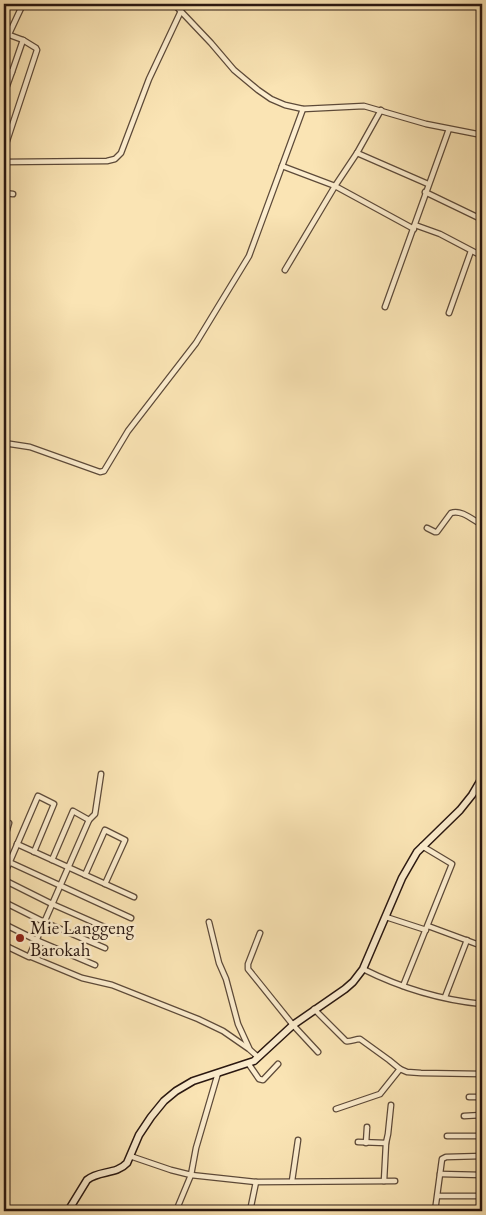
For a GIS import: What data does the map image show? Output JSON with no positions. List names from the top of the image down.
{
  "places": ["Mie Langgeng Barokah"]
}
